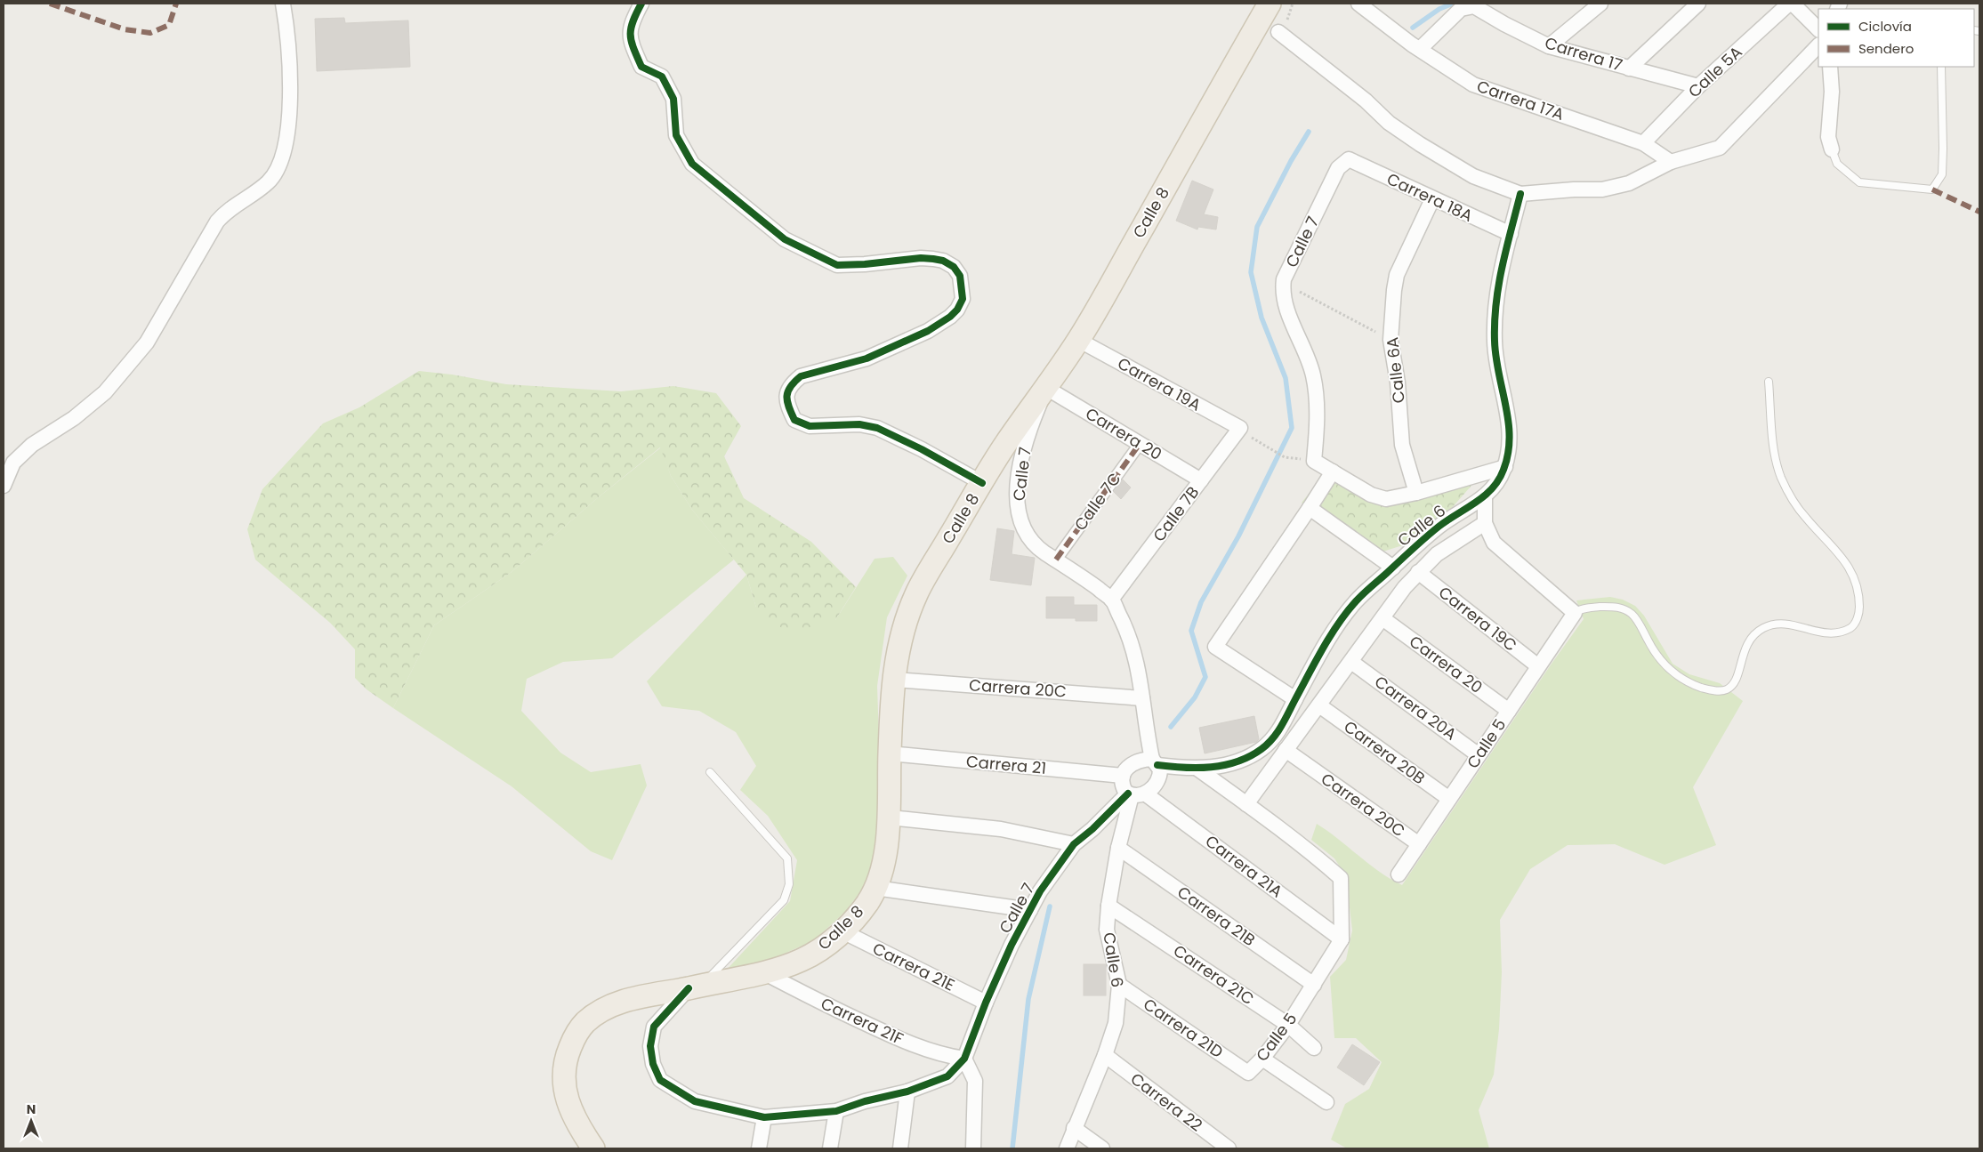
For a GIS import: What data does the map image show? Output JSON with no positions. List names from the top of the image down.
{
  "streets": {
    "main road": ["Calle 8"],
    "street": [
      "Carrera 17",
      "Calle 5A",
      "Carrera 17A",
      "Carrera 18A",
      "Calle 7",
      "Calle 6A",
      "Carrera 19A",
      "Carrera 20",
      "Calle 7C",
      "Calle 7B",
      "Calle 6",
      "Carrera 19C",
      "Carrera 20C",
      "Carrera 20A",
      "Calle 5",
      "Carrera 20B",
      "Carrera 21",
      "Carrera 21A",
      "Carrera 21B",
      "Carrera 21E",
      "Carrera 21C",
      "Carrera 21F",
      "Carrera 21D",
      "Carrera 22"
    ]
  },
  "crossings": [
    ["Carrera 17", "Calle 5A"],
    ["Carrera 17", "Carrera 17A"],
    ["Calle 5A", "Carrera 17A"],
    ["Carrera 18A", "Calle 7"],
    ["Carrera 18A", "Calle 6A"],
    ["Carrera 18A", "Calle 6"],
    ["Calle 8", "Calle 7"],
    ["Calle 8", "Carrera 19A"],
    ["Calle 8", "Carrera 20"],
    ["Calle 8", "Carrera 20C"],
    ["Calle 8", "Carrera 21"],
    ["Calle 8", "Carrera 21E"],
    ["Calle 8", "Carrera 21F"],
    ["Calle 7", "Carrera 20"],
    ["Calle 7", "Calle 7C"],
    ["Calle 7", "Calle 7B"],
    ["Calle 7", "Calle 6"],
    ["Calle 7", "Carrera 20C"],
    ["Calle 7", "Carrera 21"],
    ["Calle 7", "Carrera 21A"],
    ["Calle 7", "Carrera 21E"],
    ["Calle 7", "Carrera 21F"],
    ["Carrera 19A", "Calle 7B"],
    ["Carrera 20", "Calle 7C"],
    ["Carrera 20", "Calle 7B"],
    ["Carrera 20", "Calle 5"],
    ["Calle 6", "Carrera 21"],
    ["Calle 6", "Carrera 21A"],
    ["Calle 6", "Carrera 21B"],
    ["Calle 6", "Carrera 21C"],
    ["Calle 6", "Carrera 21D"],
    ["Calle 6", "Carrera 22"],
    ["Carrera 19C", "Calle 5"],
    ["Carrera 20C", "Calle 5"],
    ["Carrera 20A", "Calle 5"],
    ["Calle 5", "Carrera 20B"],
    ["Calle 5", "Carrera 21A"],
    ["Calle 5", "Carrera 21B"],
    ["Calle 5", "Carrera 21C"],
    ["Calle 5", "Carrera 21D"],
    ["Carrera 21", "Carrera 21A"]
  ],
  "legend": ["Ciclovía", "Sendero"],
  "north": "top"
}
